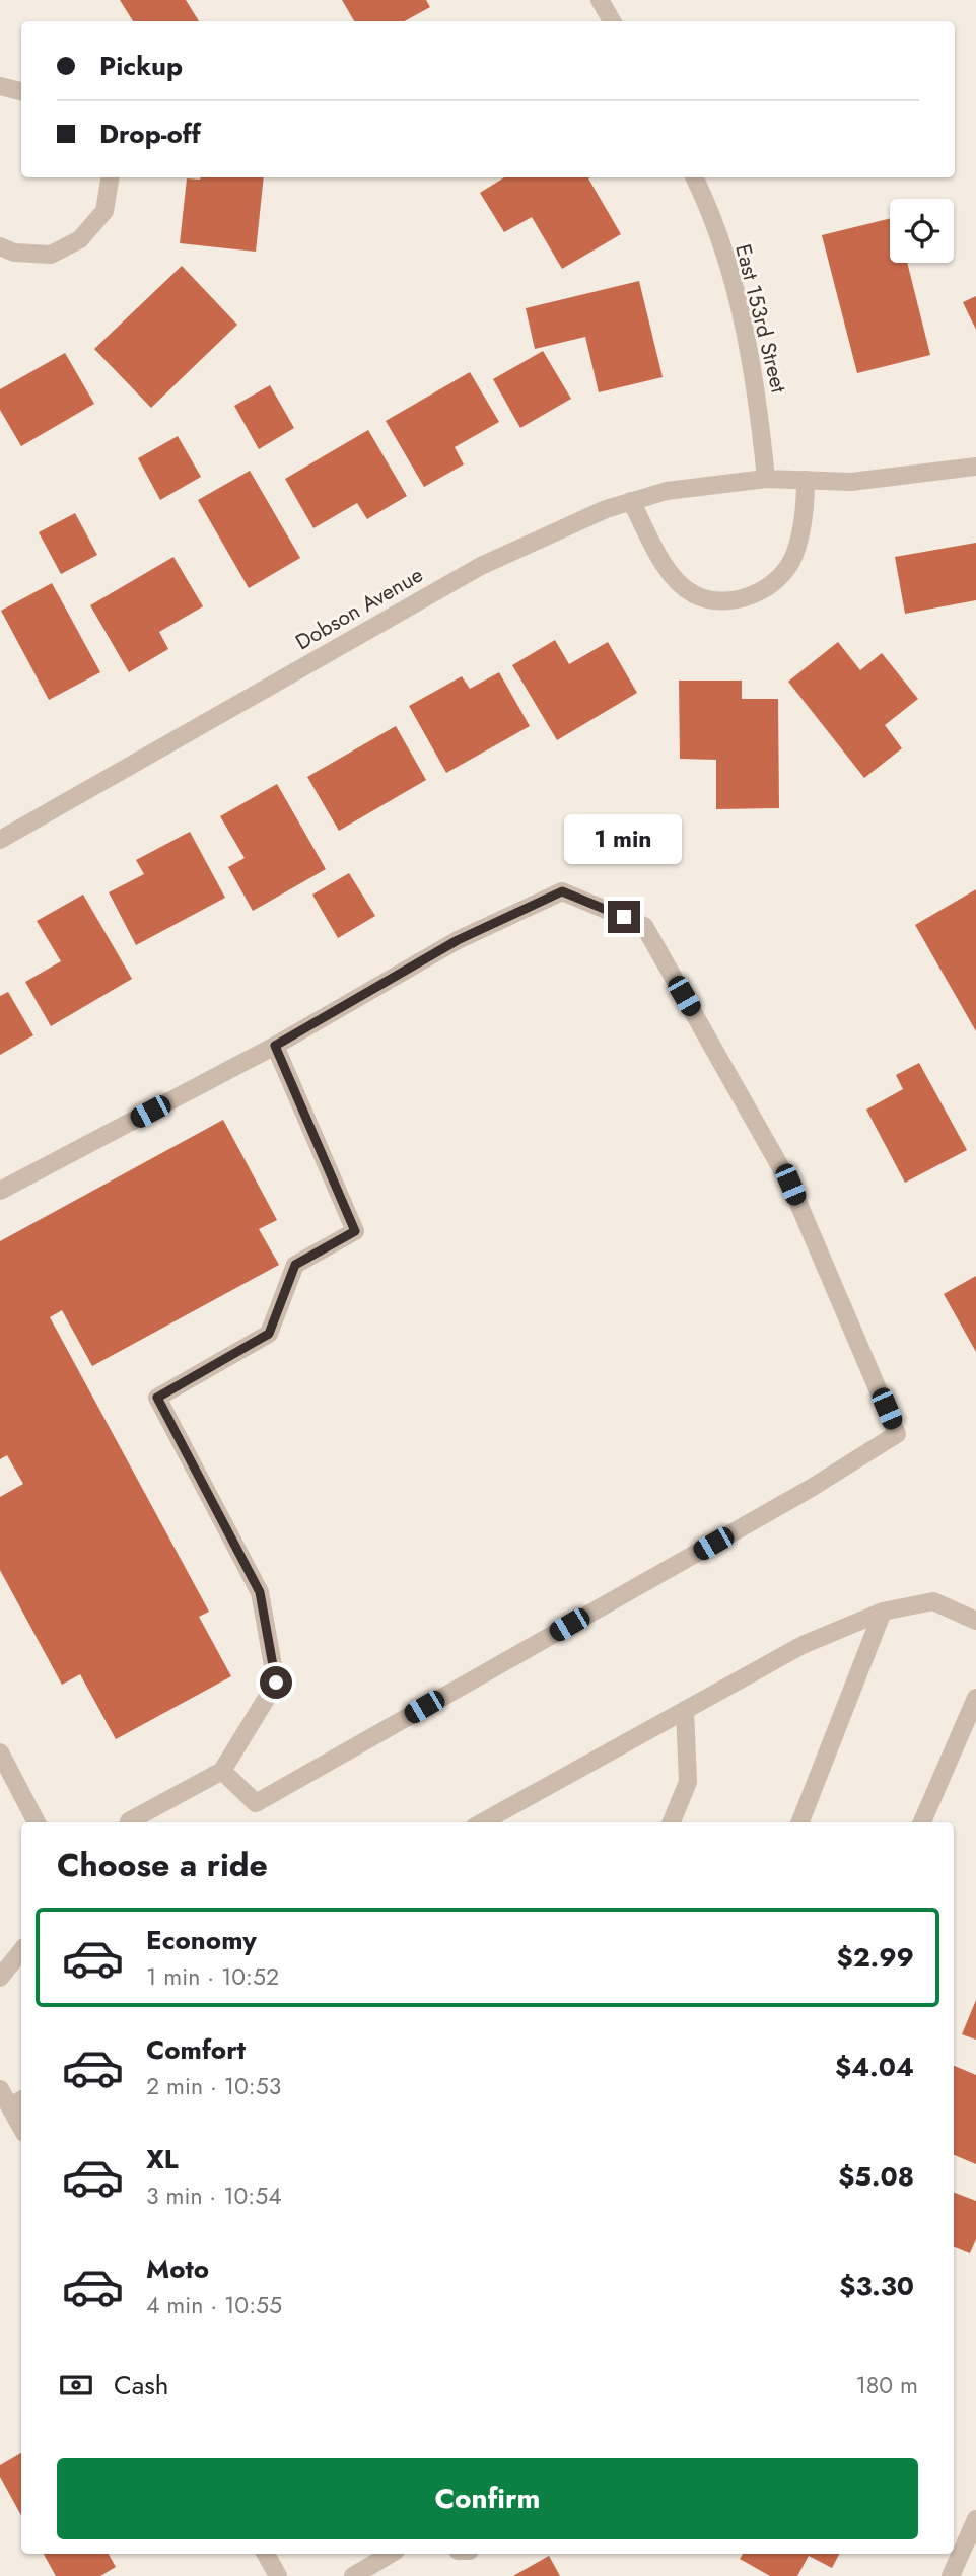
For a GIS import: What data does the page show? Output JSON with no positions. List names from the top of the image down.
{
  "streets": {
    "street": ["East 153rd Street", "Dobson Avenue"]
  },
  "crossings": [
    ["East 153rd Street", "Dobson Avenue"]
  ],
  "page": {
    "banner": ["Pickup", "Drop-off"],
    "bubble": "1 min",
    "heading": "Choose a ride",
    "list": [
      {
        "name": "Economy",
        "note": "1 min · 10:52",
        "value": "$2.99"
      },
      {
        "name": "Comfort",
        "note": "2 min · 10:53",
        "value": "$4.04"
      },
      {
        "name": "XL",
        "note": "3 min · 10:54",
        "value": "$5.08"
      },
      {
        "name": "Moto",
        "note": "4 min · 10:55",
        "value": "$3.30"
      }
    ],
    "pay": ["Cash", "180 m"],
    "buttons": "Confirm"
  }
}
